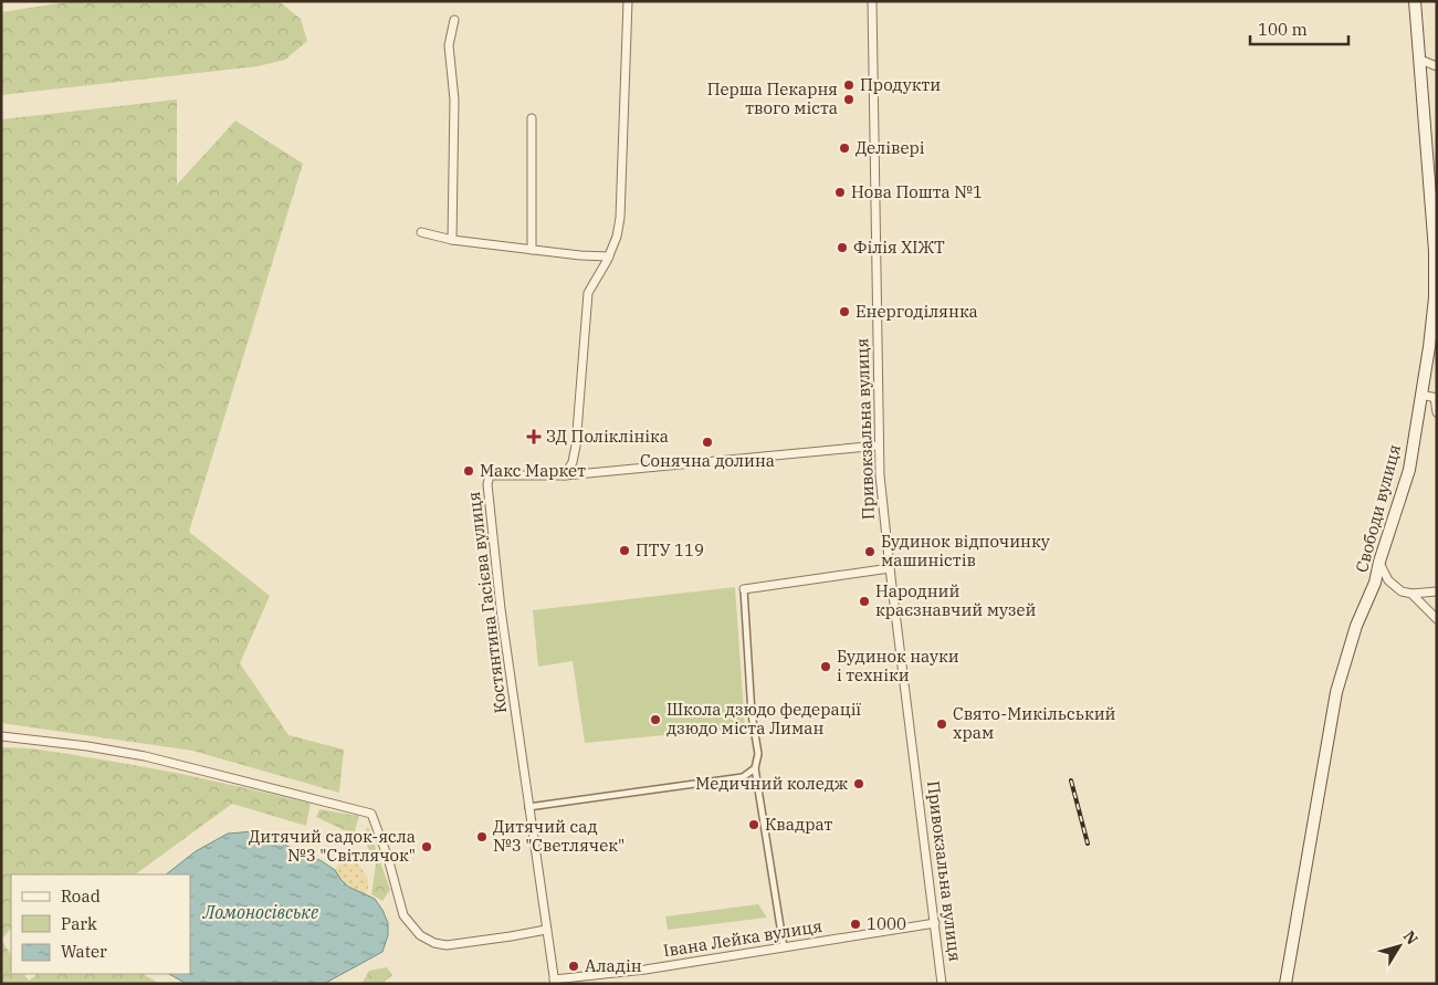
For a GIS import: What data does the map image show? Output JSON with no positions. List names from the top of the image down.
{
  "streets": {
    "main road": ["Свободи вулиця"],
    "street": ["Привокзальна вулиця", "Костянтина Гасієва вулиця", "Івана Лейка вулиця"]
  },
  "crossings": [
    ["Привокзальна вулиця", "Івана Лейка вулиця"],
    ["Костянтина Гасієва вулиця", "Івана Лейка вулиця"]
  ],
  "water": ["Ломоносівське"],
  "places": {
    "other": [
      "Продукти",
      "Перша Пекарня твого мiста",
      "Делівері",
      "Нова Пошта №1",
      "Філія ХІЖТ",
      "Енергоділянка",
      "Сонячна долина",
      "Макс Маркет",
      "ПТУ 119",
      "Будинок відпочинку машиністів",
      "Народний краєзнавчий музей",
      "Будинок науки і техніки",
      "Школа дзюдо федерації дзюдо міста Лиман",
      "Свято-Микільський храм",
      "Медичний коледж",
      "Квадрат",
      "Дитячий сад №3 \"Светлячек\"",
      "Дитячий садок-ясла №3 \"Світлячок\"",
      "1000",
      "Аладін"
    ],
    "health": ["ЗД Поліклініка"]
  },
  "legend": ["Road", "Park", "Water"],
  "scale_bar": "100 m",
  "north": "top right"
}
